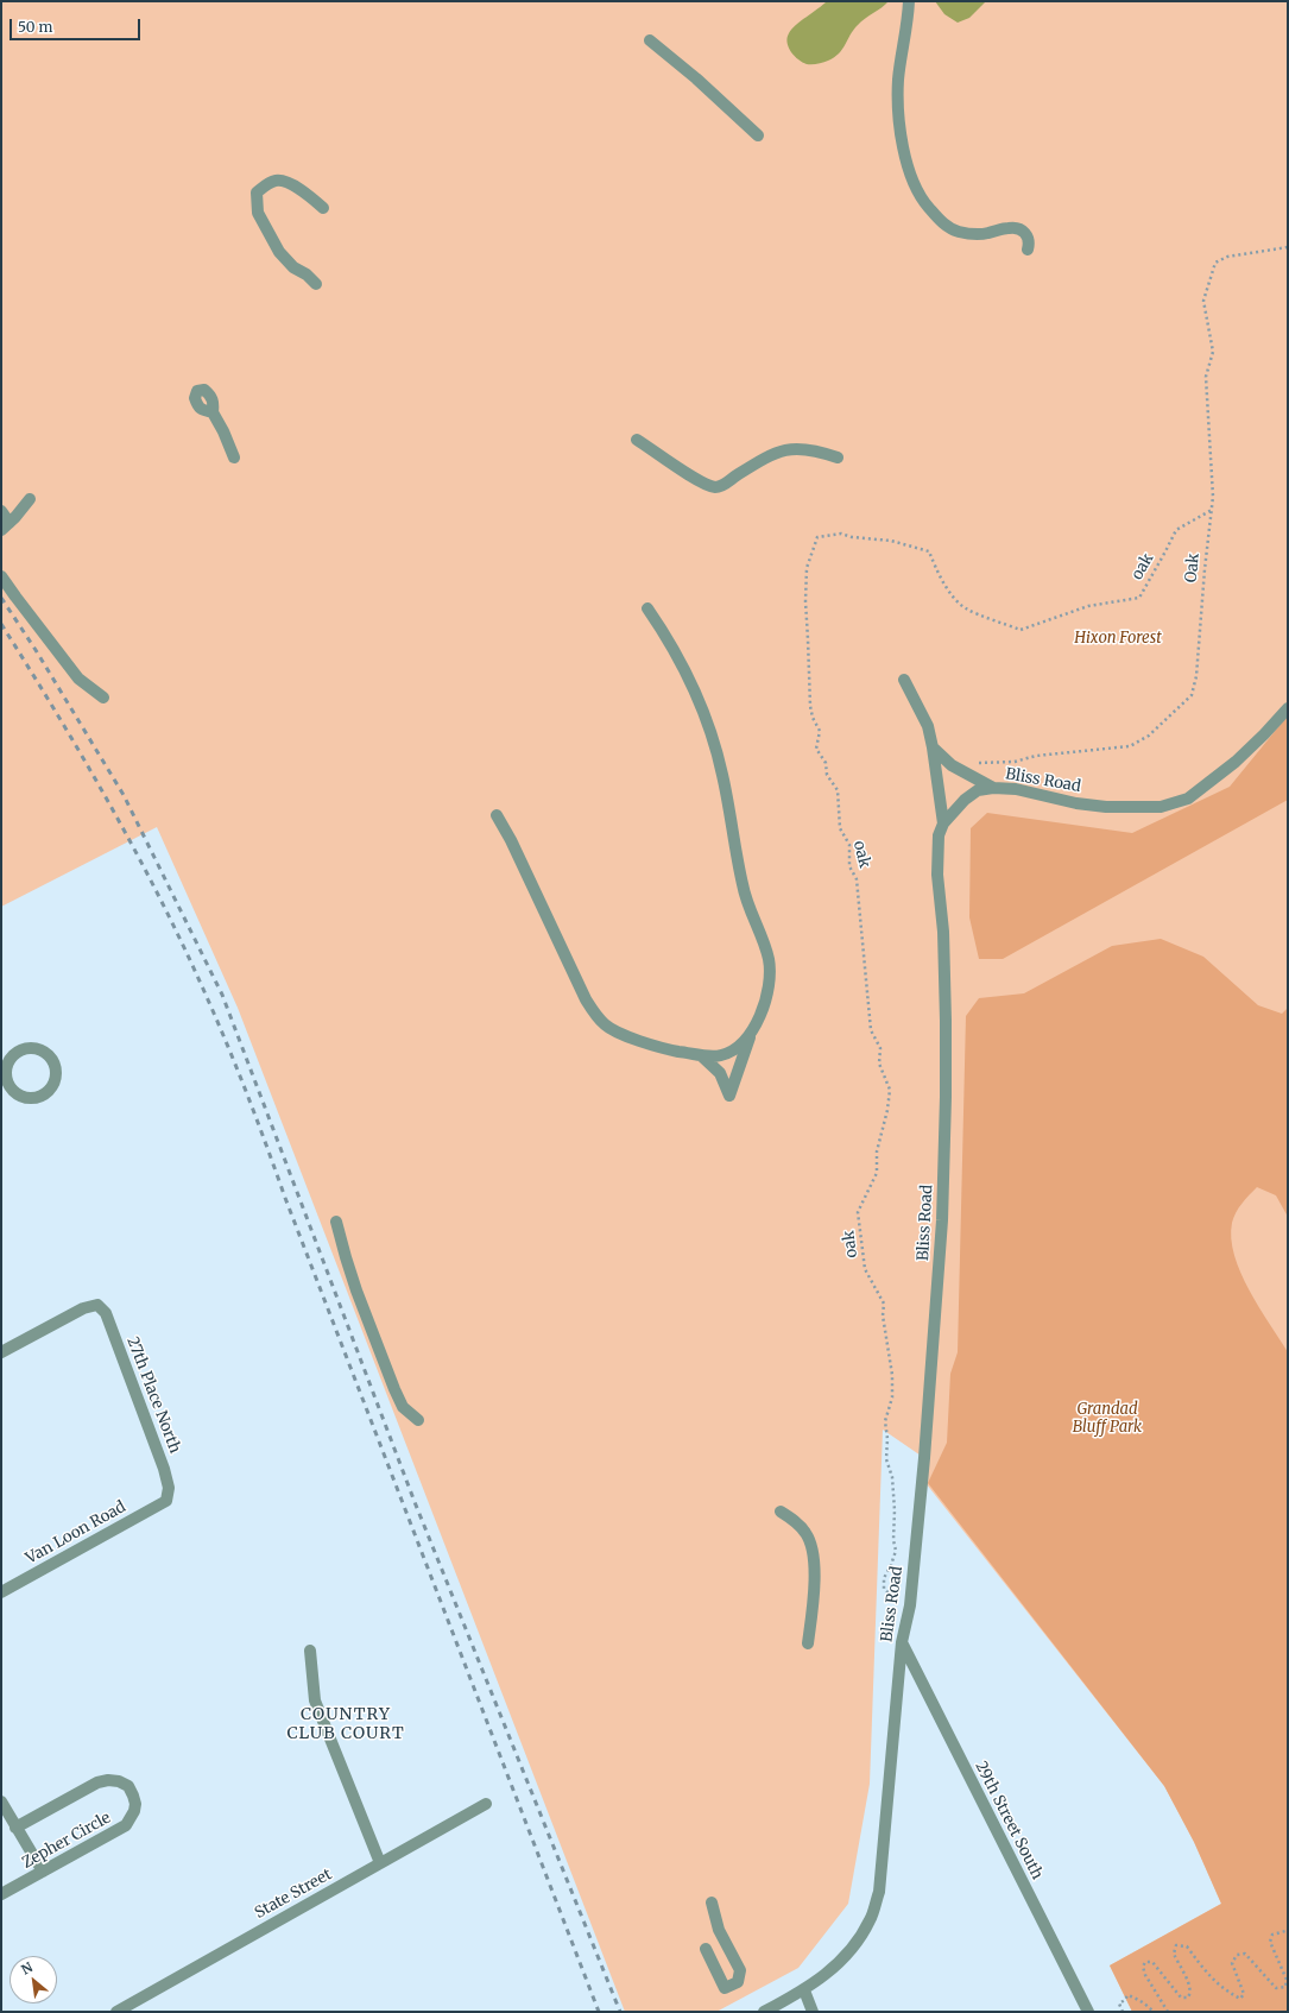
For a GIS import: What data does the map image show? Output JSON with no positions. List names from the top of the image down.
{
  "streets": {
    "street": [
      "Bliss Road",
      "27th Place North",
      "Van Loon Road",
      "29th Street South",
      "Zepher Circle",
      "State Street"
    ],
    "path": ["oak", "Oak"]
  },
  "crossings": [
    ["oak", "Oak"],
    ["oak", "Bliss Road"],
    ["Bliss Road", "29th Street South"],
    ["27th Place North", "Van Loon Road"]
  ],
  "districts": ["COUNTRY CLUB COURT"],
  "parks": ["Hixon Forest", "Grandad Bluff Park"],
  "scale_bar": "50 m",
  "north": "top left"
}
